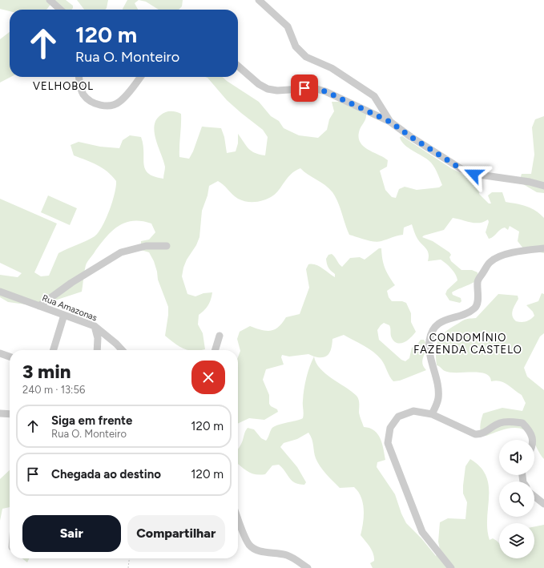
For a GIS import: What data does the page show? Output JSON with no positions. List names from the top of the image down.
{
  "streets": {
    "street": ["Rua Amazonas"]
  },
  "districts": ["VELHOBOL", "CONDOMÍNIO FAZENDA CASTELO"],
  "page": {
    "turn": ["120 m", "Rua O. Monteiro"],
    "heading": ["3 min", "240 m · 13:56"],
    "list": [
      {
        "name": "Siga em frente",
        "note": "Rua O. Monteiro",
        "value": "120 m"
      },
      {
        "name": "Chegada ao destino",
        "value": "120 m"
      }
    ],
    "buttons": ["Sair", "Compartilhar"]
  }
}
